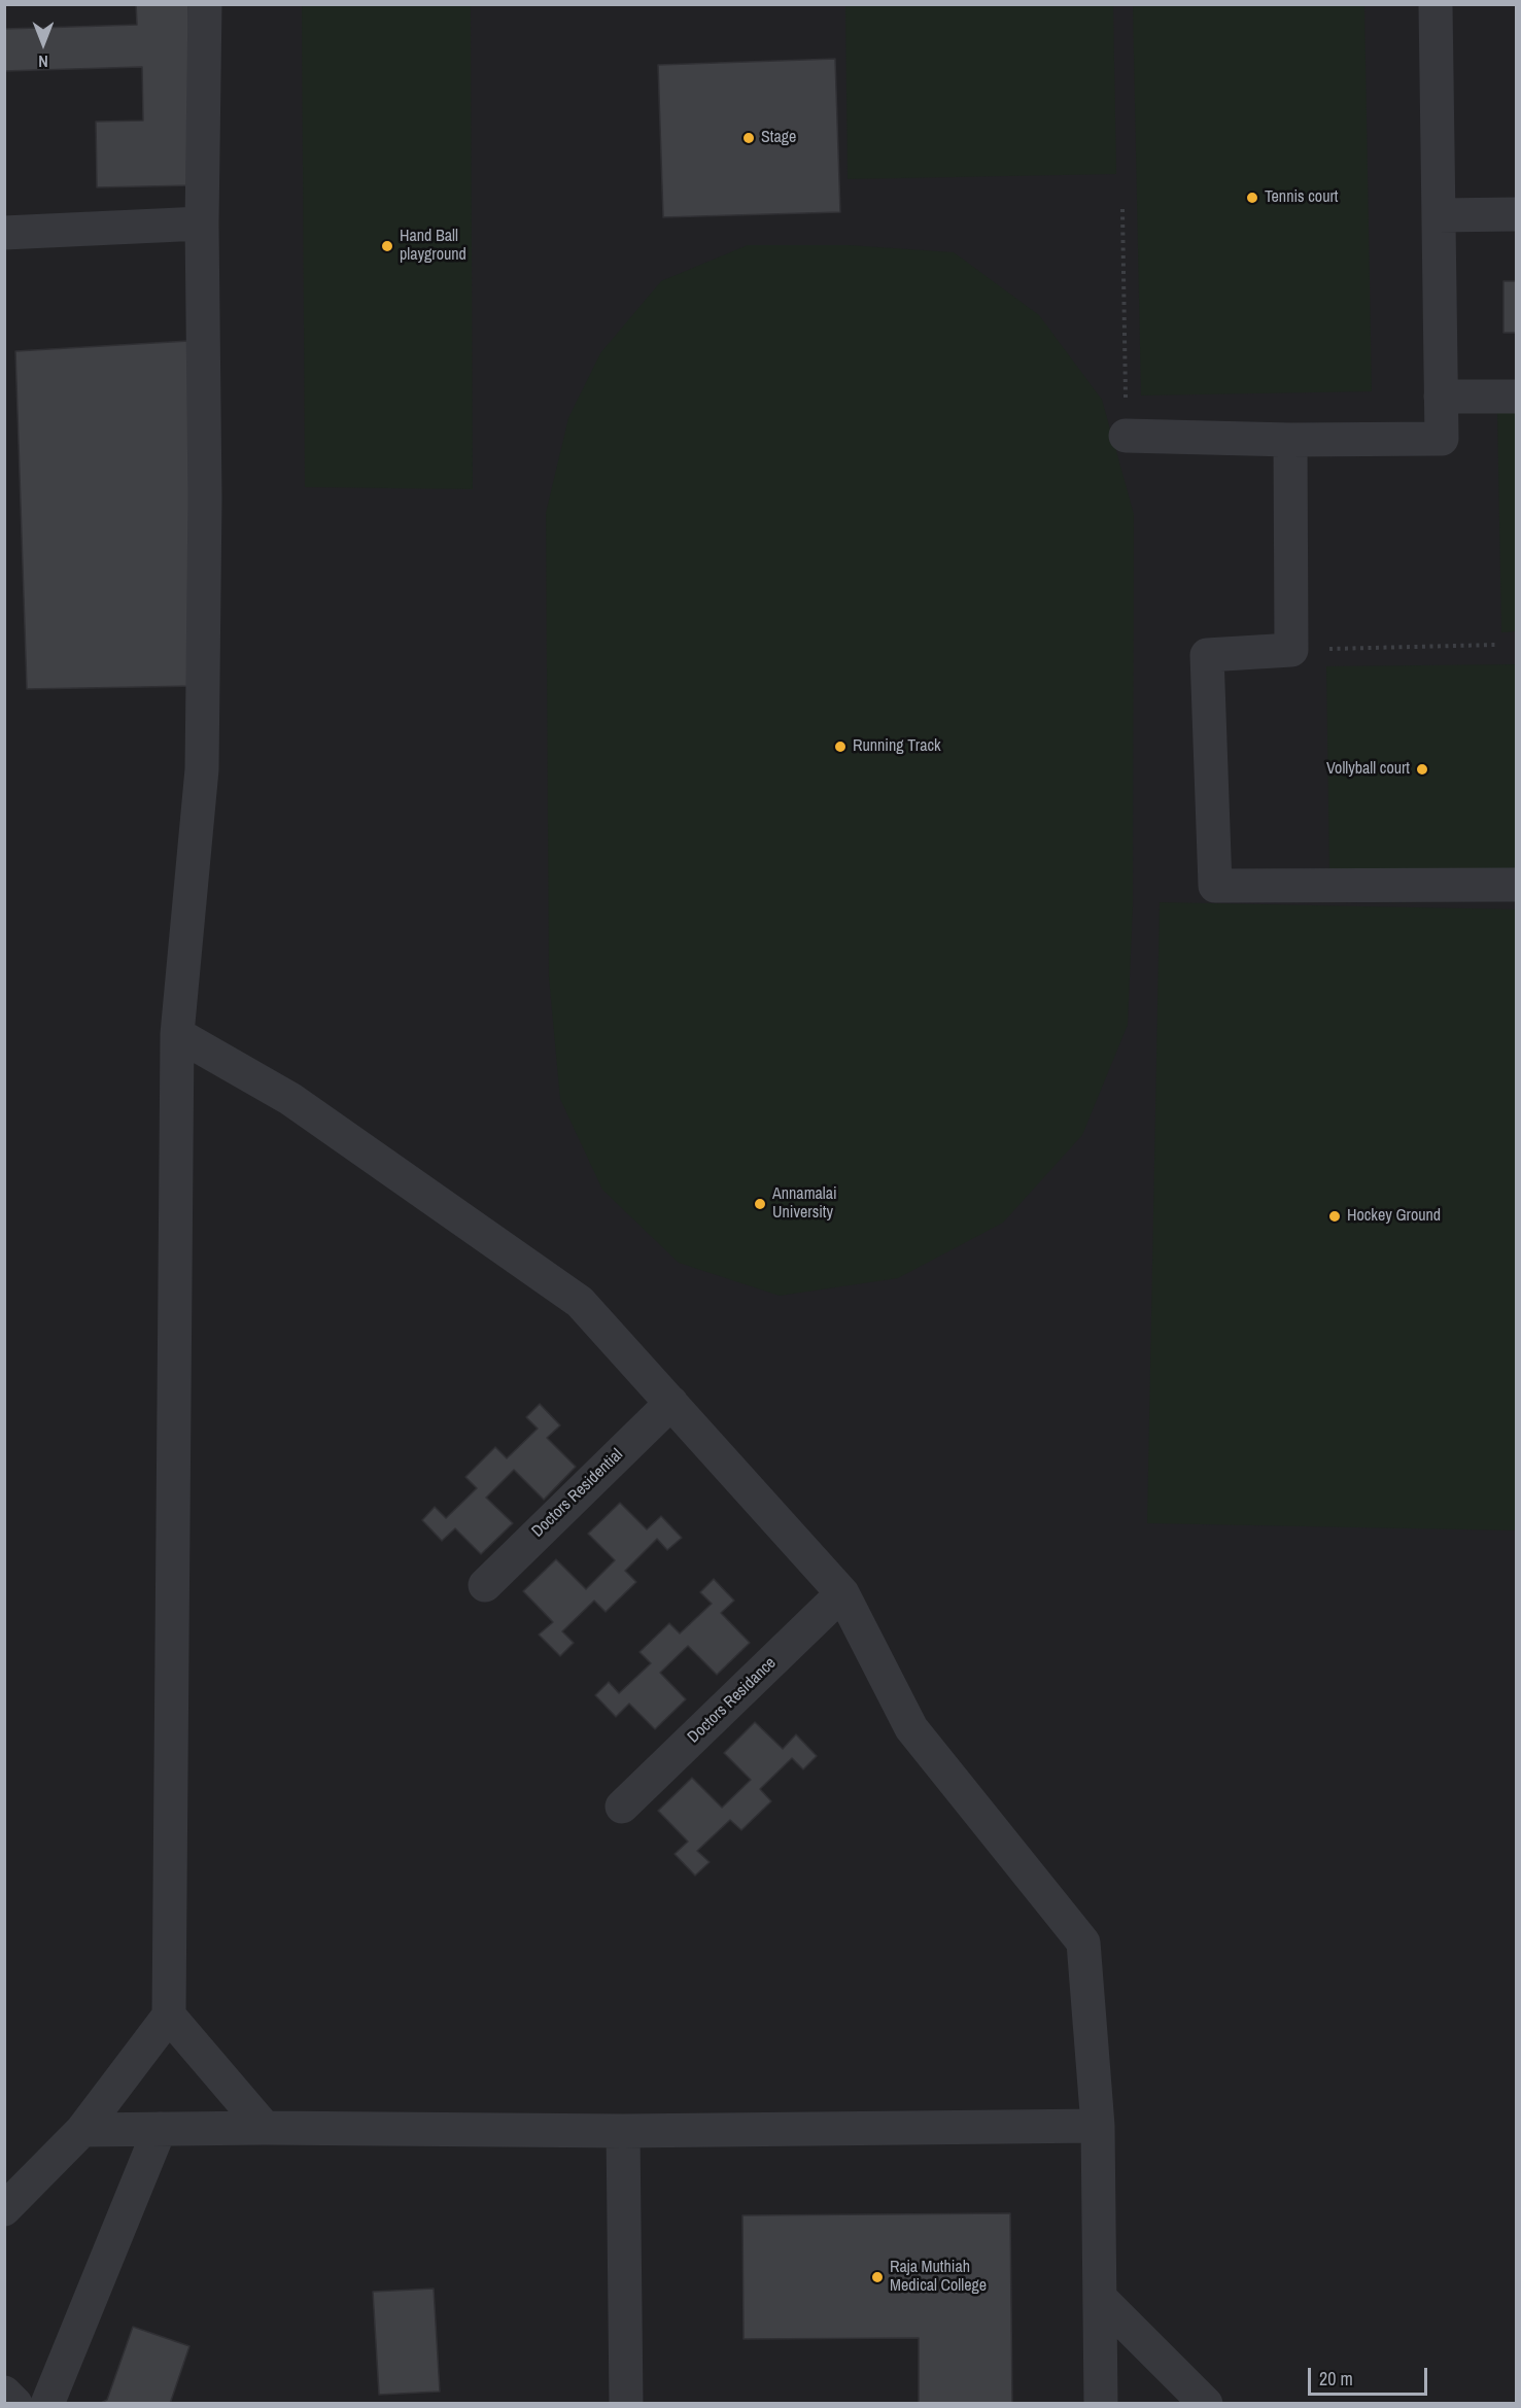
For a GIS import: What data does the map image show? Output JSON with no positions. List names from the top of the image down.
{
  "streets": {
    "street": ["Doctors Residential", "Doctors Residance"]
  },
  "places": [
    "Stage",
    "Tennis court",
    "Hand Ball playground",
    "Running Track",
    "Vollyball court",
    "Annamalai University",
    "Hockey Ground",
    "Raja Muthiah Medical College"
  ],
  "scale_bar": "20 m",
  "north": "bottom"
}
